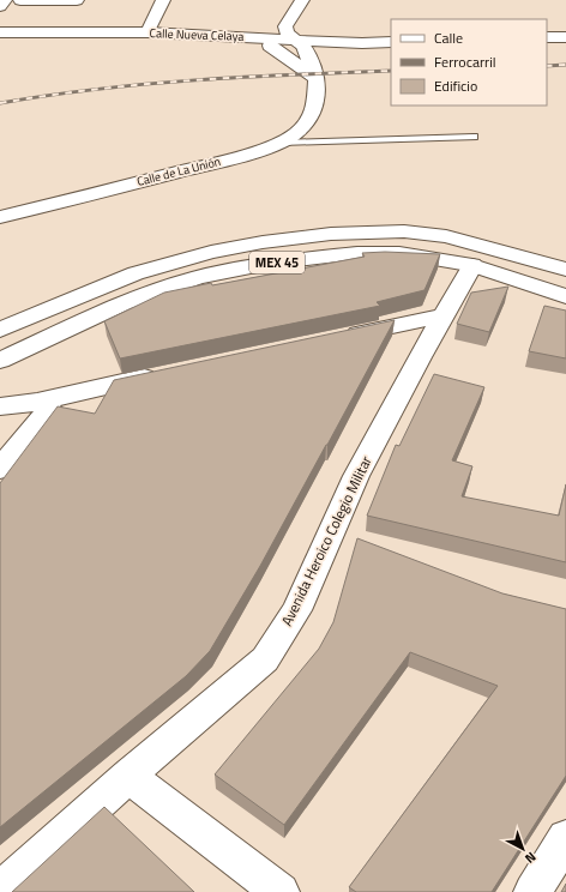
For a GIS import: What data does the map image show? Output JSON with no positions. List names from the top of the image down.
{
  "streets": {
    "street": [
      "Calle Nueva Celaya",
      "Calle de La Unión",
      "MEX 45",
      "Avenida Heroico Colegio Militar"
    ]
  },
  "crossings": [
    ["MEX 45", "Avenida Heroico Colegio Militar"]
  ],
  "legend": ["Calle", "Ferrocarril", "Edificio"],
  "north": "bottom right"
}
